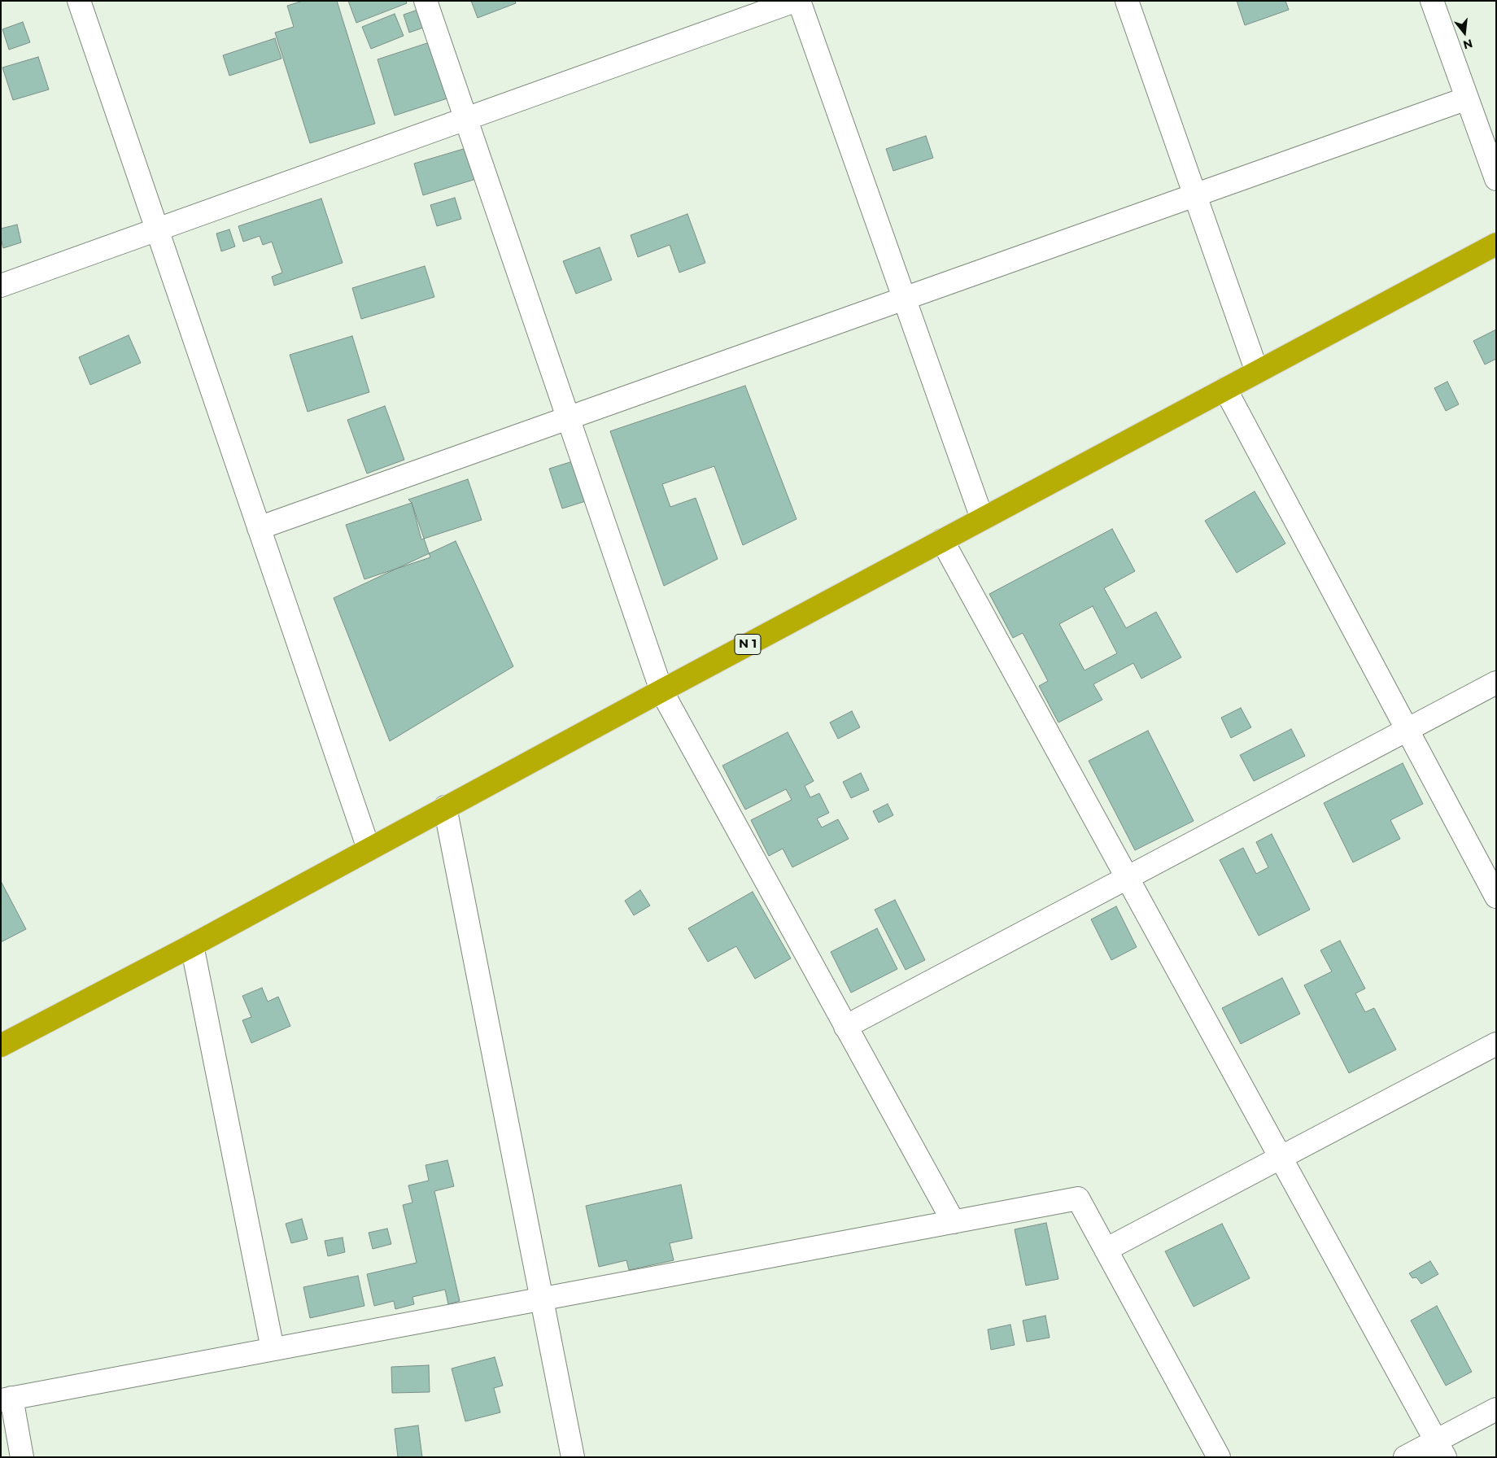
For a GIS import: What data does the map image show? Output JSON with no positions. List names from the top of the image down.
{
  "streets": {
    "highway": ["N 1"]
  },
  "north": "bottom"
}
